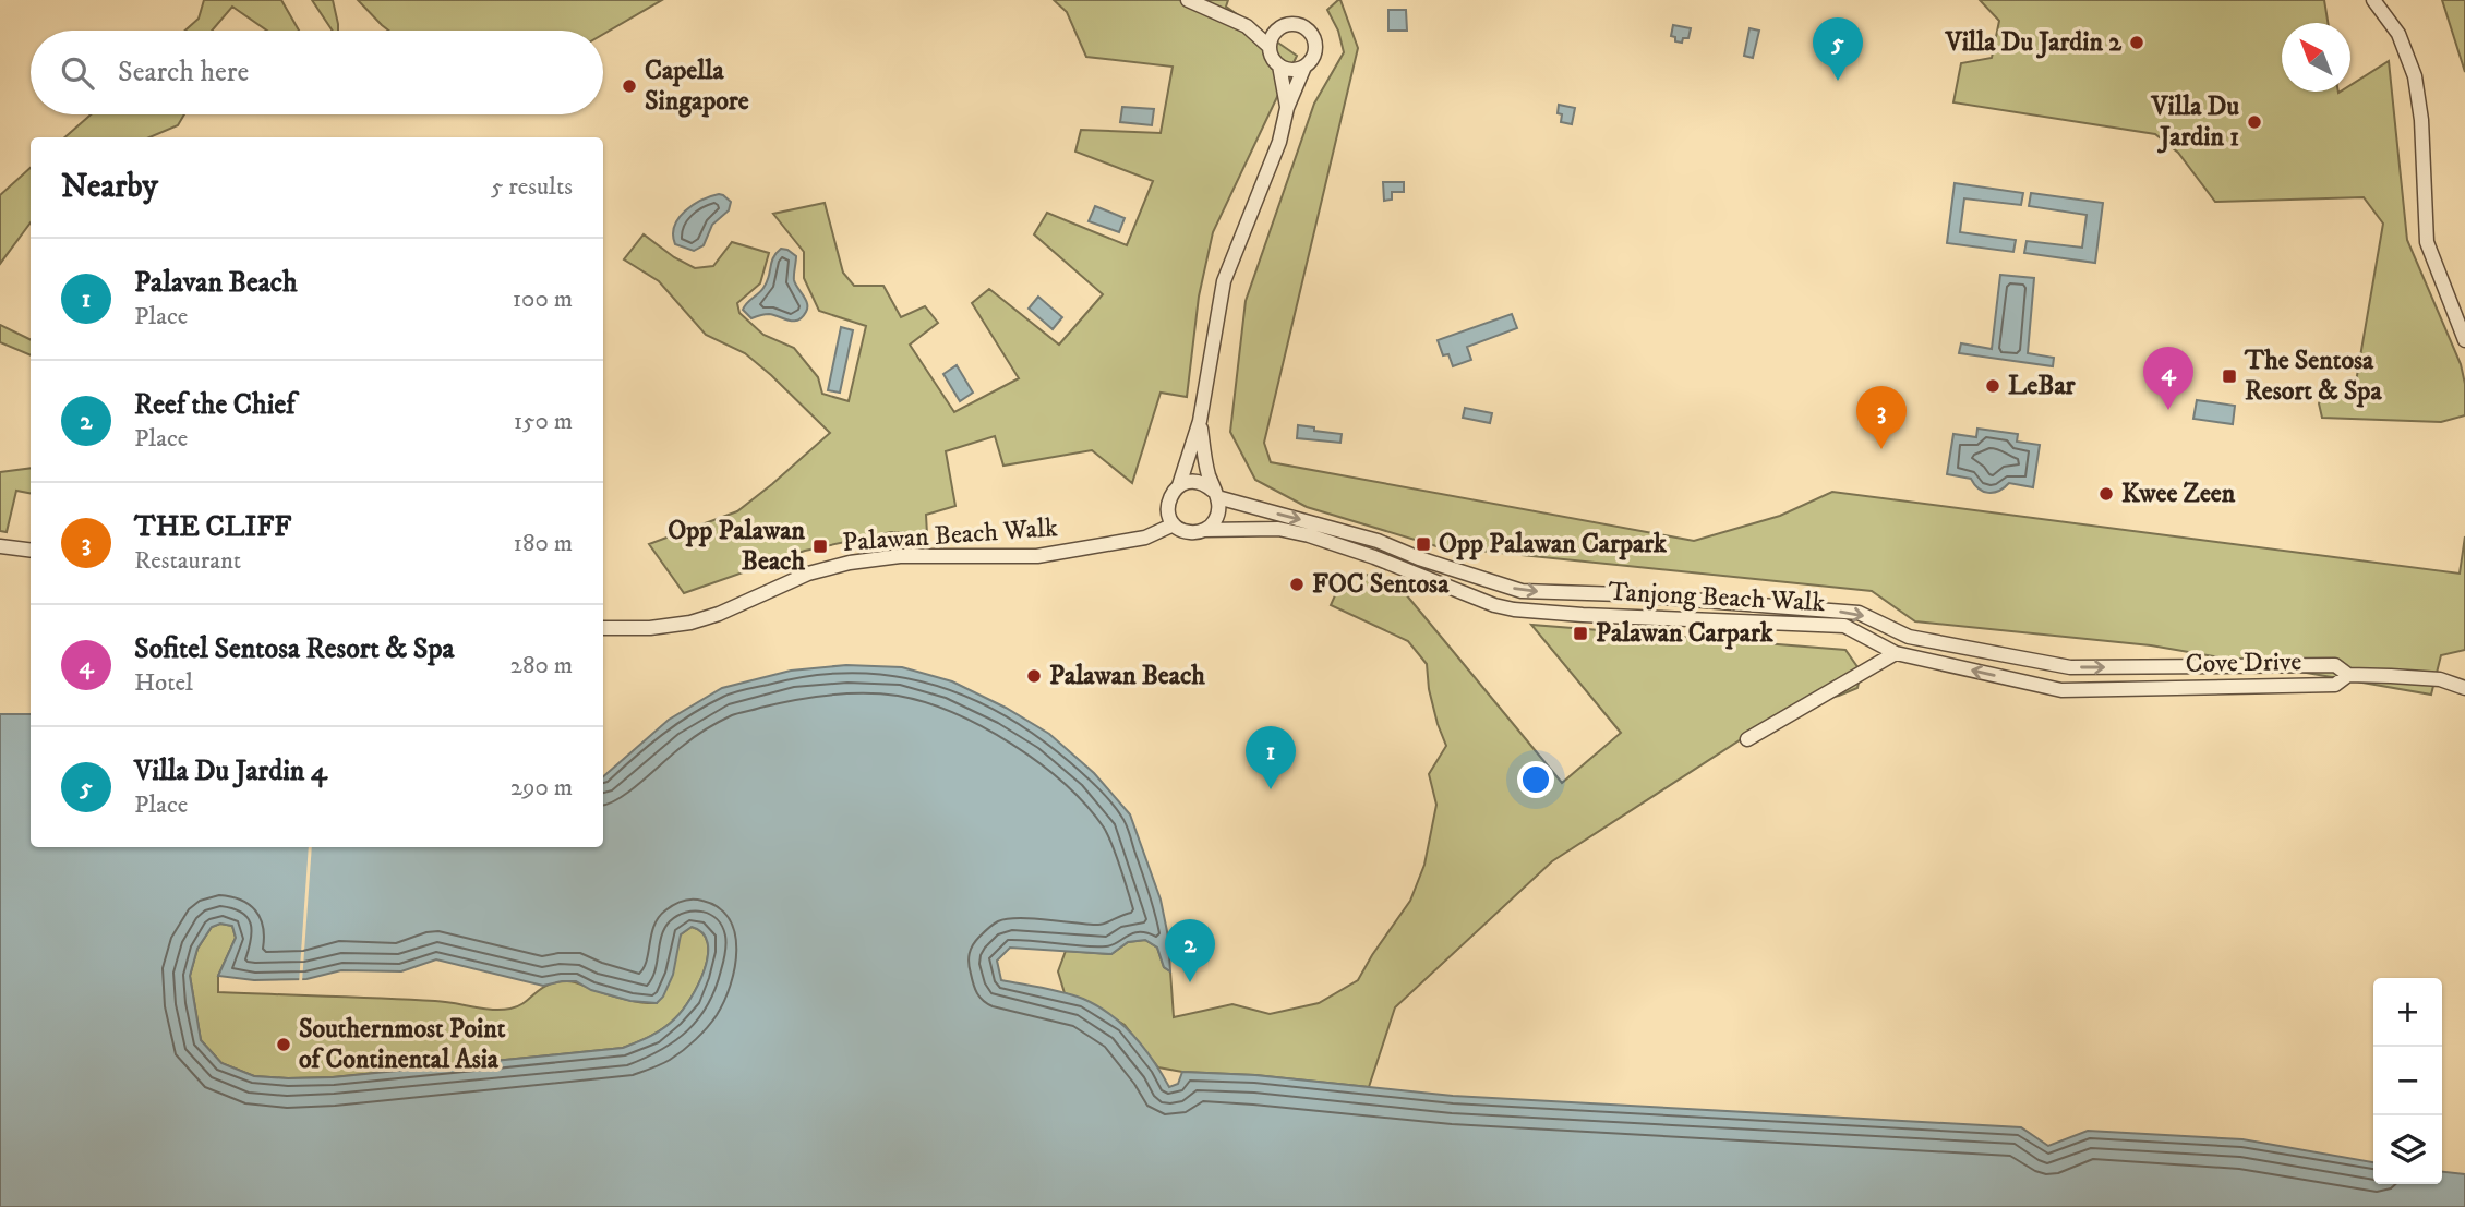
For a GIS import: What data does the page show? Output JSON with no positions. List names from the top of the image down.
{
  "streets": {
    "street": ["Palawan Beach Walk", "Tanjong Beach Walk", "Cove Drive"]
  },
  "crossings": [
    ["Palawan Beach Walk", "Tanjong Beach Walk"],
    ["Tanjong Beach Walk", "Cove Drive"]
  ],
  "places": {
    "other": [
      "Villa Du Jardin 2",
      "Capella Singapore",
      "Villa Du Jardin 1",
      "LeBar",
      "Kwee Zeen",
      "FOC Sentosa",
      "Palawan Beach",
      "Southernmost Point of Continental Asia"
    ],
    "transit": [
      "The Sentosa Resort & Spa",
      "Opp Palawan Carpark",
      "Opp Palawan Beach",
      "Palawan Carpark"
    ]
  },
  "north": "top left",
  "page": {
    "pins": [
      "5",
      "4",
      "3",
      "1",
      "2"
    ],
    "search": "Search here",
    "heading": ["Nearby", "5 results"],
    "list": [
      {
        "mark": "1",
        "name": "Palavan Beach",
        "note": "Place",
        "value": "100 m"
      },
      {
        "mark": "2",
        "name": "Reef the Chief",
        "note": "Place",
        "value": "150 m"
      },
      {
        "mark": "3",
        "name": "THE CLIFF",
        "note": "Restaurant",
        "value": "180 m"
      },
      {
        "mark": "4",
        "name": "Sofitel Sentosa Resort & Spa",
        "note": "Hotel",
        "value": "280 m"
      },
      {
        "mark": "5",
        "name": "Villa Du Jardin 4",
        "note": "Place",
        "value": "290 m"
      }
    ],
    "map_buttons": ["+", "−"]
  }
}
